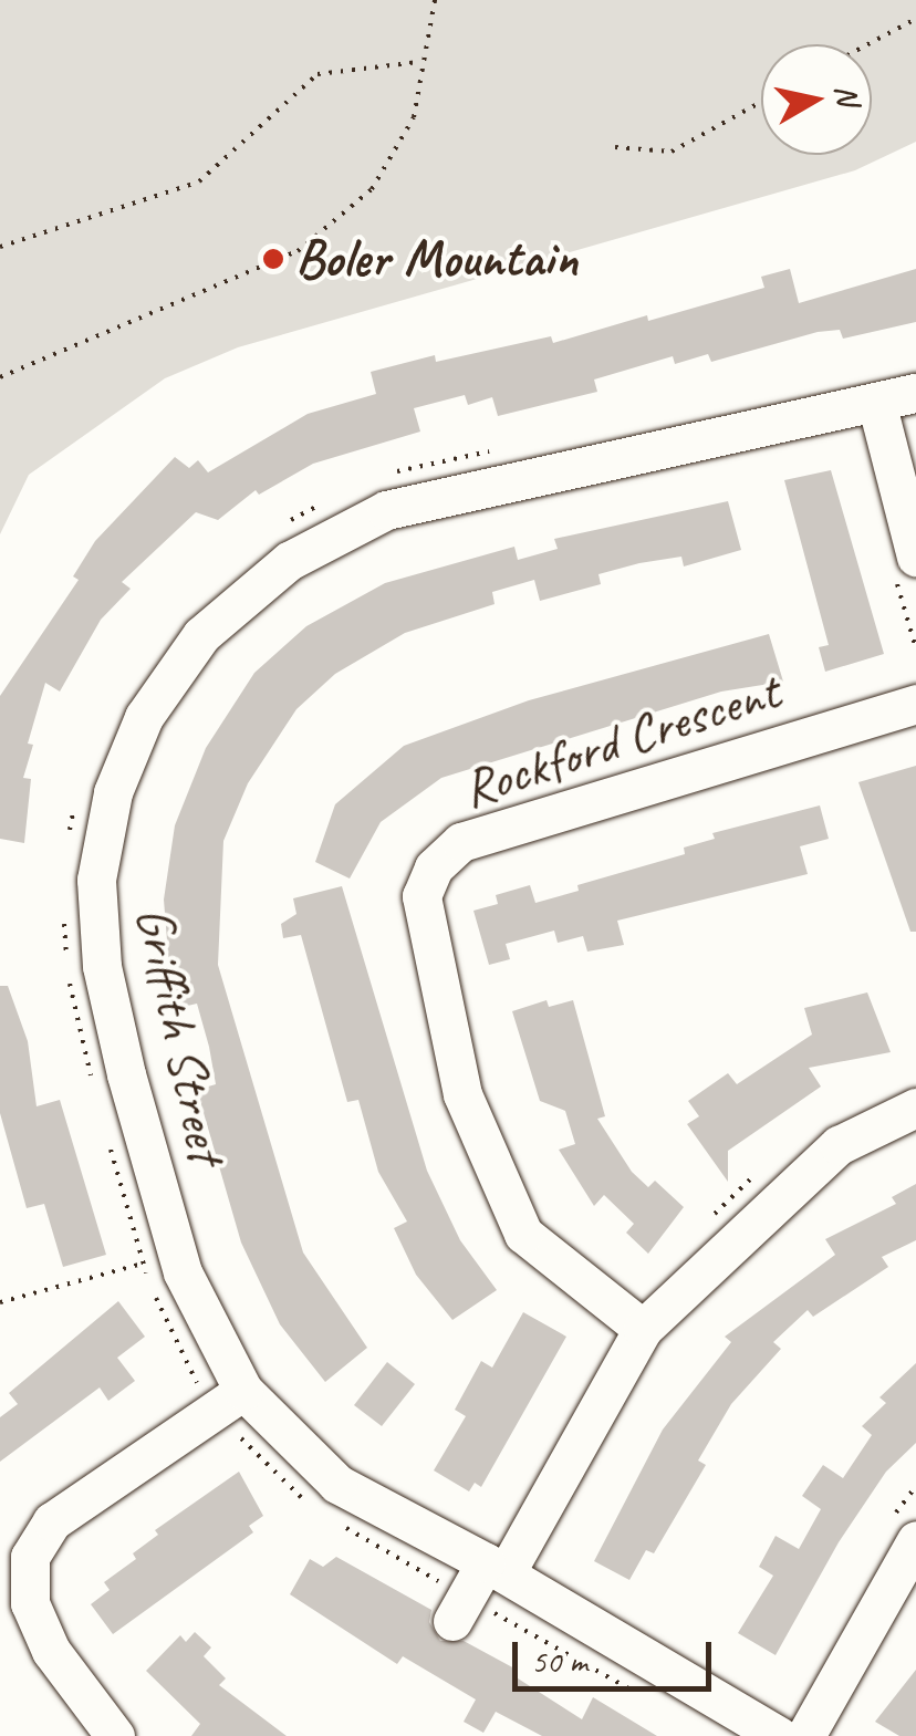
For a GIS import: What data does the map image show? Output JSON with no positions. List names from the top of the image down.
{
  "streets": {
    "street": ["Rockford Crescent", "Griffith Street"]
  },
  "places": ["Boler Mountain"],
  "scale_bar": "50 m",
  "north": "right"
}
